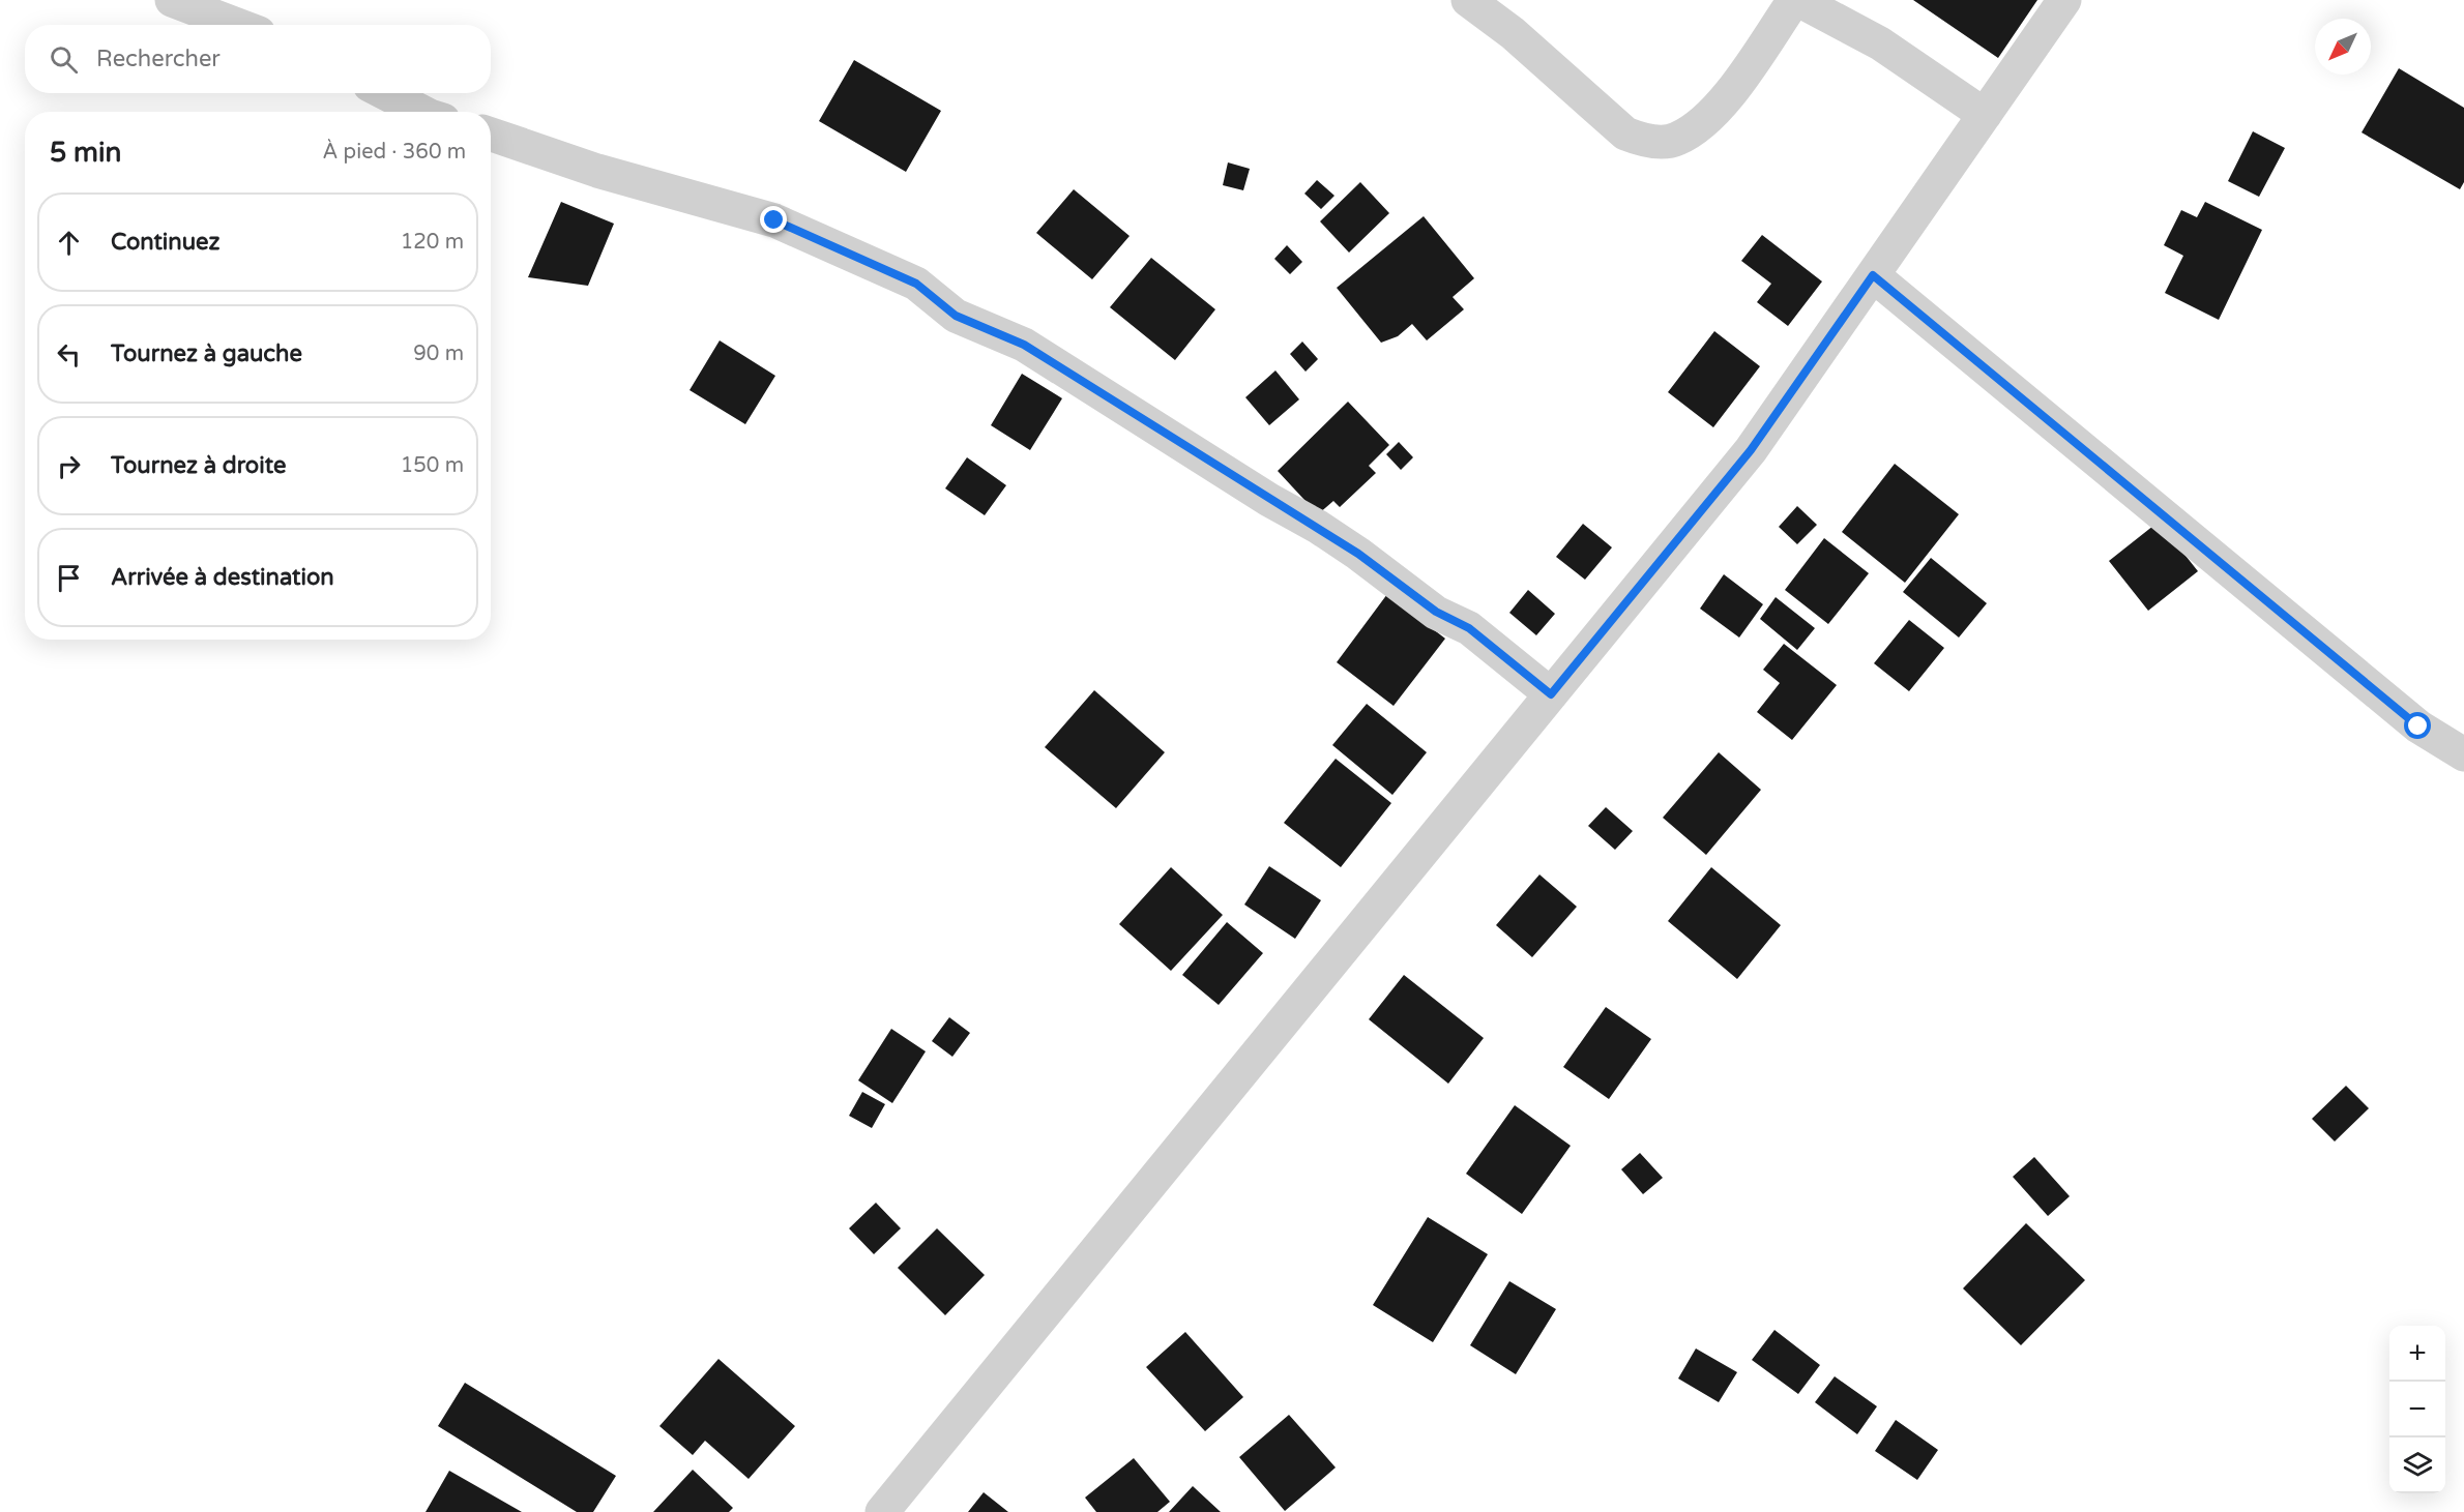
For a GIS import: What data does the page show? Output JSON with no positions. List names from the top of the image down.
{
  "north": "bottom left",
  "page": {
    "search": "Rechercher",
    "heading": ["5 min", "À pied · 360 m"],
    "list": [
      ["Continuez", "120 m"],
      ["Tournez à gauche", "90 m"],
      ["Tournez à droite", "150 m"],
      "Arrivée à destination"
    ],
    "map_buttons": ["+", "−"]
  }
}
